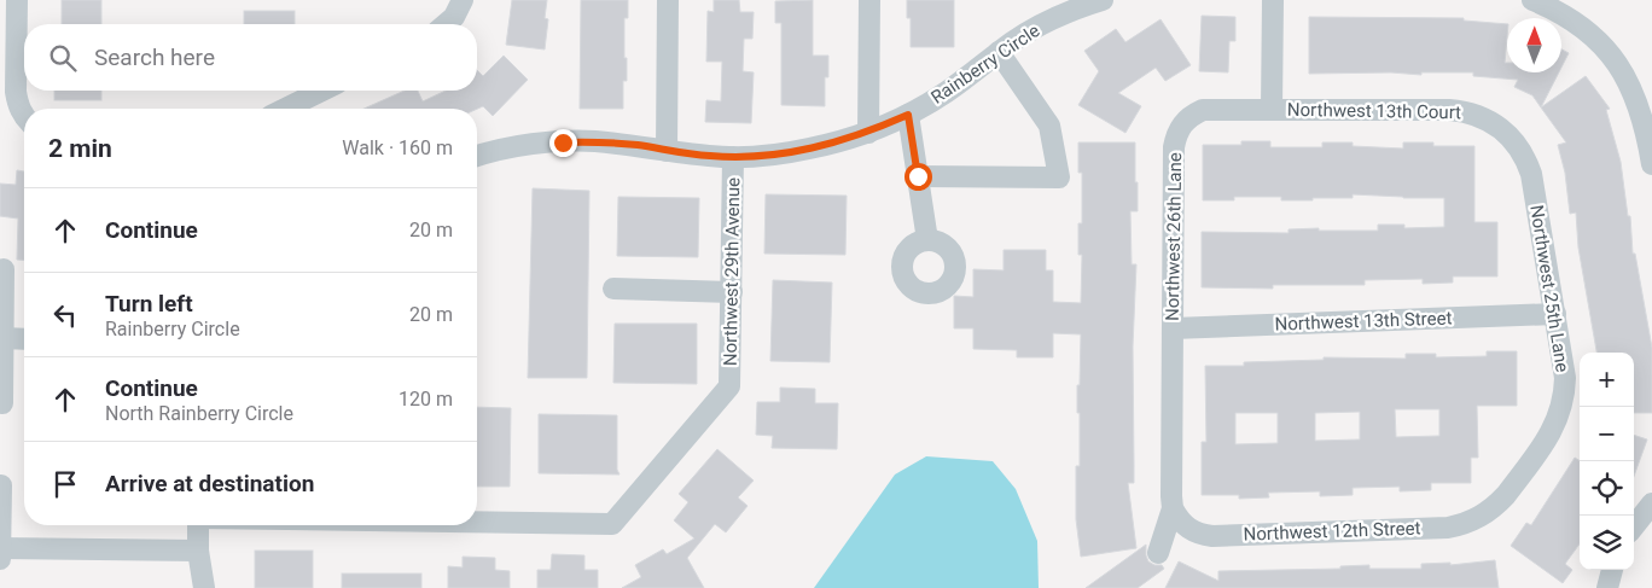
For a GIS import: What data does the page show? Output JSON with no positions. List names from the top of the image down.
{
  "streets": {
    "street": [
      "Rainberry Circle",
      "Northwest 13th Court",
      "Northwest 26th Lane",
      "Northwest 29th Avenue",
      "Northwest 25th Lane",
      "Northwest 13th Street",
      "Northwest 12th Street"
    ]
  },
  "crossings": [
    ["Rainberry Circle", "Northwest 29th Avenue"],
    ["Northwest 13th Court", "Northwest 26th Lane"],
    ["Northwest 13th Court", "Northwest 25th Lane"],
    ["Northwest 26th Lane", "Northwest 13th Street"],
    ["Northwest 26th Lane", "Northwest 12th Street"],
    ["Northwest 25th Lane", "Northwest 13th Street"],
    ["Northwest 25th Lane", "Northwest 12th Street"]
  ],
  "north": "top",
  "page": {
    "search": "Search here",
    "heading": ["2 min", "Walk · 160 m"],
    "list": [
      ["Continue", "20 m"],
      ["Turn left", "Rainberry Circle", "20 m"],
      ["Continue", "North Rainberry Circle", "120 m"],
      "Arrive at destination"
    ],
    "map_buttons": ["+", "−"]
  }
}
